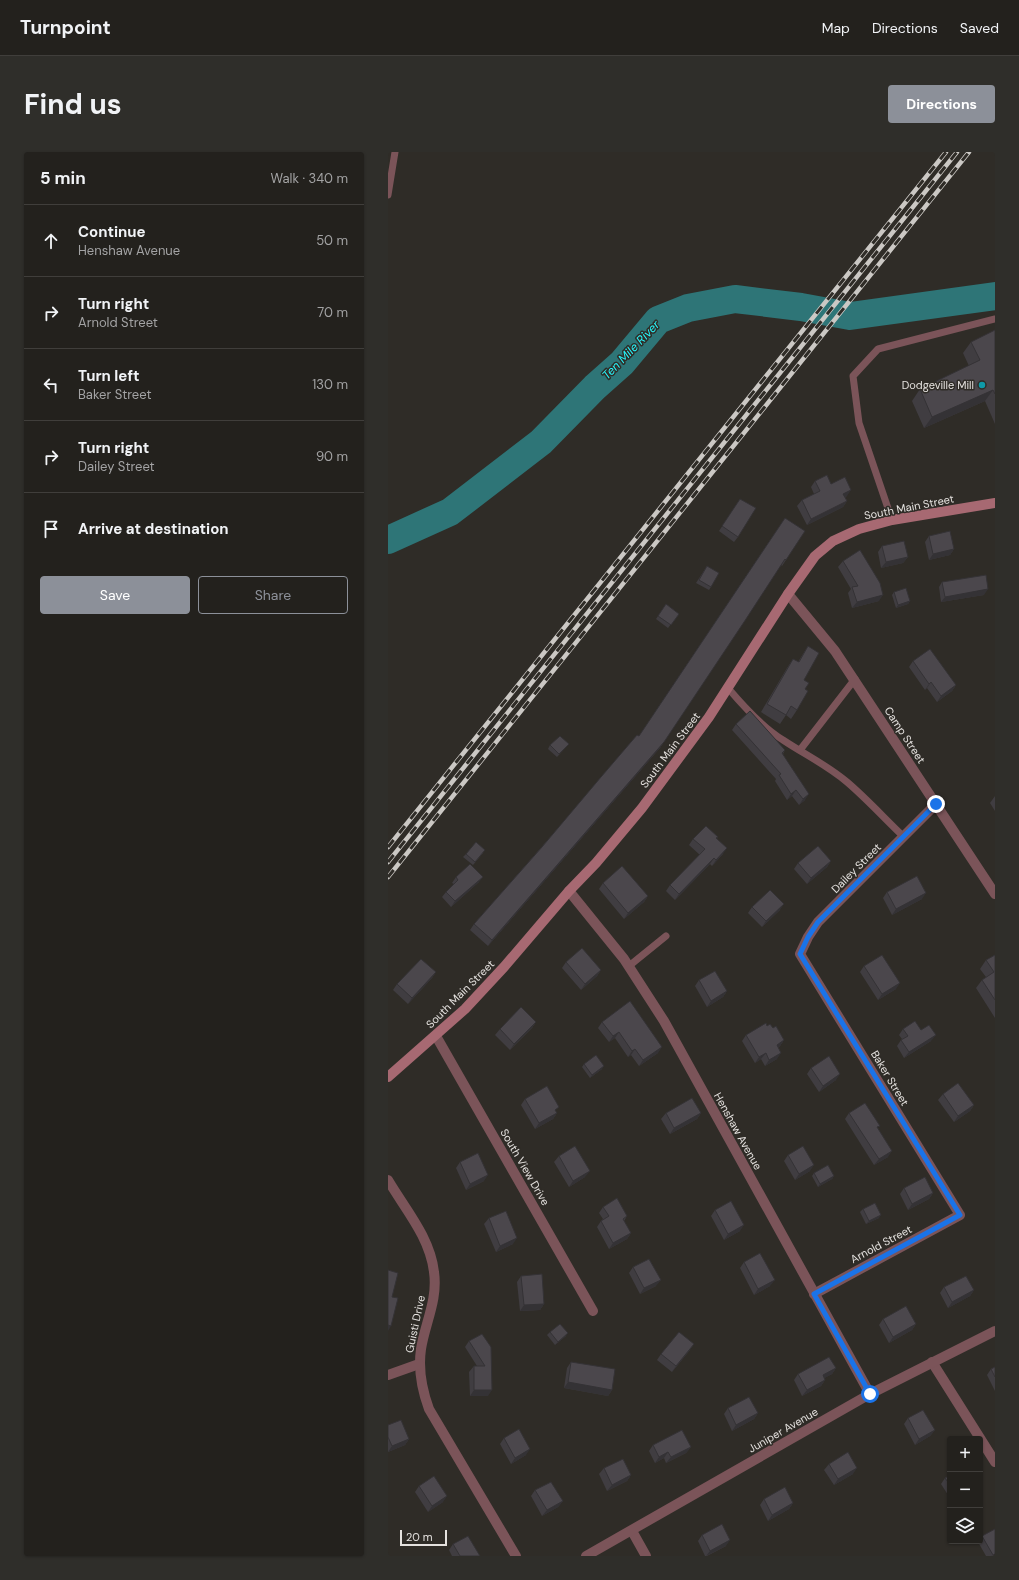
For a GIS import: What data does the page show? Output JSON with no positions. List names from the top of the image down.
{
  "streets": {
    "main road": ["South Main Street"],
    "street": [
      "Camp Street",
      "Dailey Street",
      "Baker Street",
      "Henshaw Avenue",
      "South View Drive",
      "Arnold Street",
      "Guisti Drive",
      "Juniper Avenue"
    ]
  },
  "crossings": [
    ["South Main Street", "Camp Street"],
    ["South Main Street", "Henshaw Avenue"],
    ["South Main Street", "South View Drive"],
    ["Camp Street", "Dailey Street"],
    ["Dailey Street", "Baker Street"],
    ["Baker Street", "Arnold Street"],
    ["Henshaw Avenue", "Arnold Street"],
    ["Henshaw Avenue", "Juniper Avenue"]
  ],
  "water": ["Ten Mile River"],
  "places": ["Dodgeville Mill"],
  "scale_bar": "20 m",
  "page": {
    "header": "Turnpoint",
    "nav": ["Map", "Directions", "Saved"],
    "buttons": [
      "Directions",
      ["Save", "Share"]
    ],
    "title": "Find us",
    "heading": ["5 min", "Walk · 340 m"],
    "list": [
      ["Continue", "Henshaw Avenue", "50 m"],
      ["Turn right", "Arnold Street", "70 m"],
      ["Turn left", "Baker Street", "130 m"],
      ["Turn right", "Dailey Street", "90 m"],
      "Arrive at destination"
    ],
    "map_buttons": ["+", "−"],
    "scale": "20 m"
  }
}
